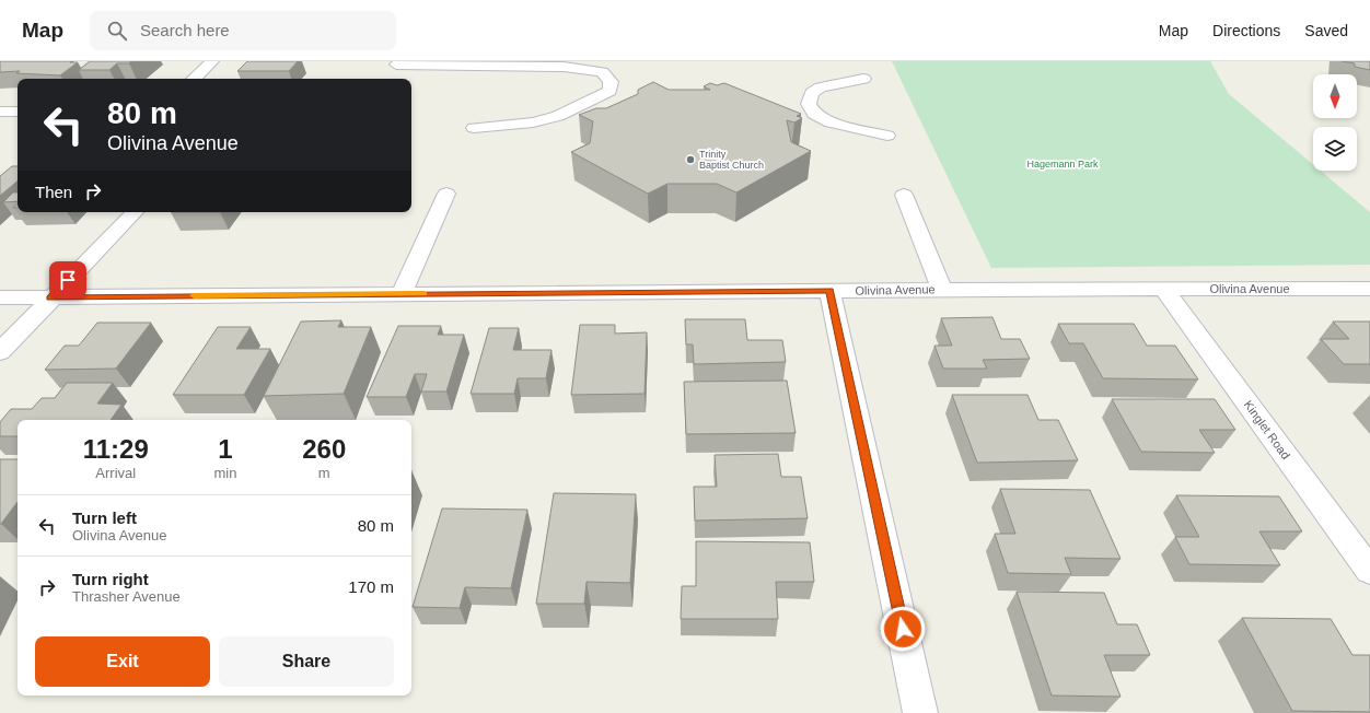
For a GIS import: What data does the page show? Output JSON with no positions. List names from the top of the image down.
{
  "streets": {
    "street": ["Olivina Avenue", "Kinglet Road"]
  },
  "crossings": [
    ["Olivina Avenue", "Kinglet Road"]
  ],
  "parks": ["Hagemann Park"],
  "places": ["Trinity Baptist Church"],
  "north": "bottom",
  "page": {
    "header": "Map",
    "search": "Search here",
    "nav": ["Map", "Directions", "Saved"],
    "turn": ["80 m", "Olivina Avenue"],
    "then": "Then",
    "eta": [
      "11:29",
      "Arrival",
      "1",
      "min",
      "260",
      "m"
    ],
    "list": [
      {
        "name": "Turn left",
        "note": "Olivina Avenue",
        "value": "80 m"
      },
      {
        "name": "Turn right",
        "note": "Thrasher Avenue",
        "value": "170 m"
      }
    ],
    "buttons": ["Exit", "Share"]
  }
}
